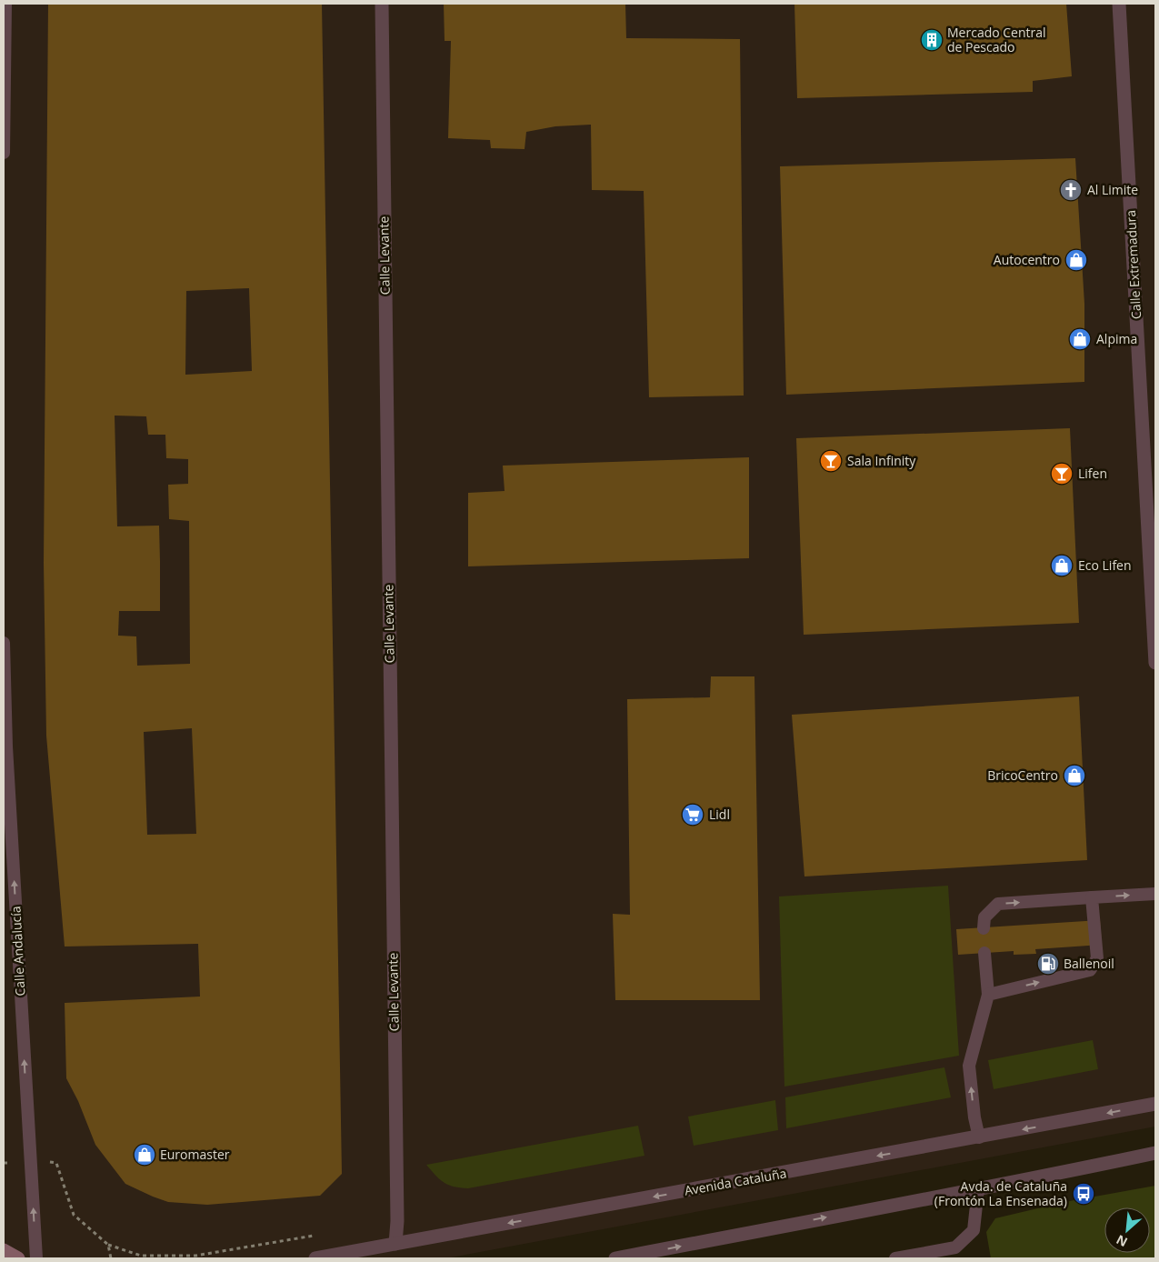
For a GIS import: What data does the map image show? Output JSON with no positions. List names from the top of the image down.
{
  "streets": {
    "street": ["Calle Levante", "Calle Extremadura", "Avenida Cataluña"],
    "lane": ["Calle Andalucía"]
  },
  "crossings": [
    ["Calle Levante", "Avenida Cataluña"]
  ],
  "one_way": ["Calle Andalucía"],
  "places": {
    "building": ["Mercado Central de Pescado"],
    "church": ["Al Limite"],
    "shop": [
      "Autocentro",
      "Alpima",
      "Eco Lifen",
      "BricoCentro",
      "Euromaster"
    ],
    "bar": ["Sala Infinity", "Lifen"],
    "supermarket": ["Lidl"],
    "fuel station": ["Ballenoil"],
    "bus stop": ["Avda. de Cataluña (Frontón La Ensenada)"]
  },
  "north": "bottom left"
}
